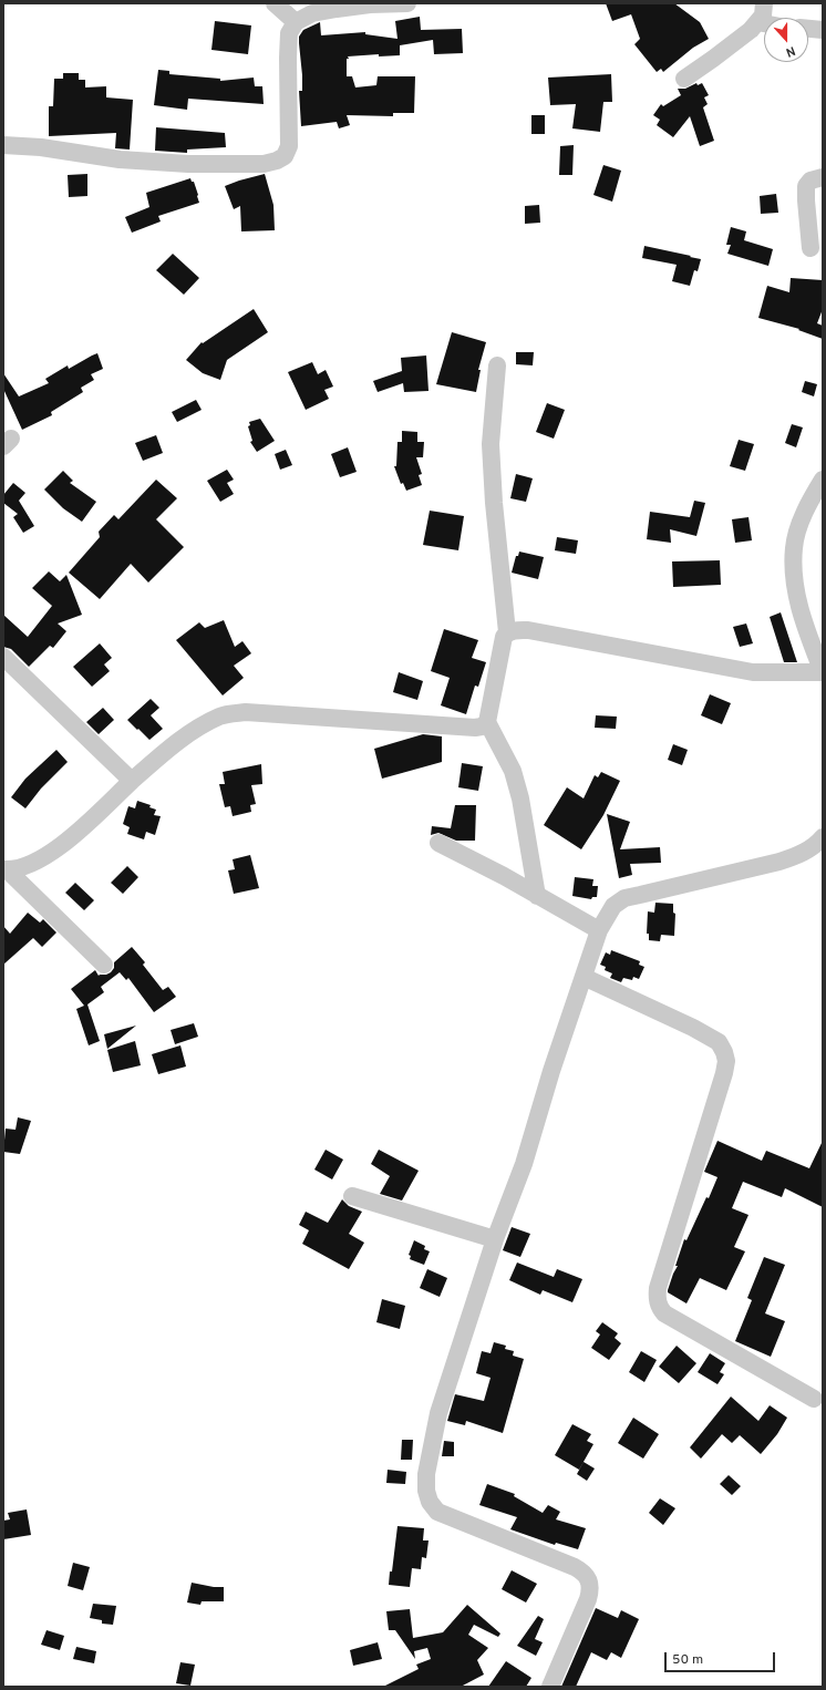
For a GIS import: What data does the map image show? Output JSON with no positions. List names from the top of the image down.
{
  "scale_bar": "50 m",
  "north": "bottom"
}
